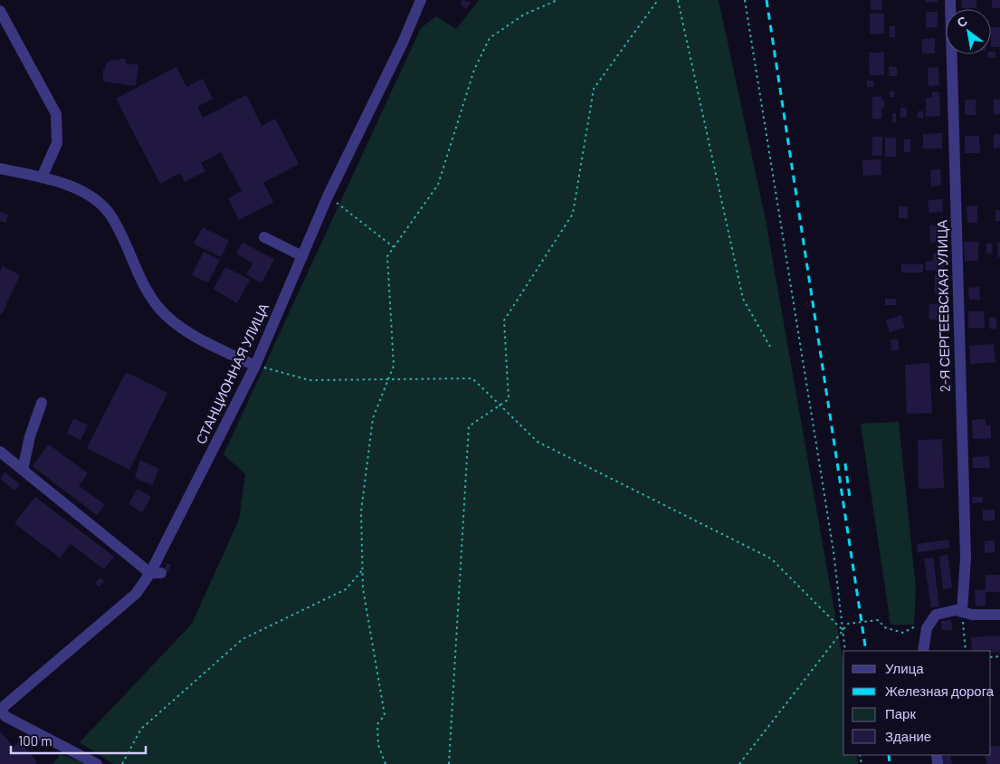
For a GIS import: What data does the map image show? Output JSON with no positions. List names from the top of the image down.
{
  "streets": {
    "street": ["2-Я СЕРГЕЕВСКАЯ УЛИЦА", "СТАНЦИОННАЯ УЛИЦА"]
  },
  "legend": [
    "Улица",
    "Железная дорога",
    "Парк",
    "Здание"
  ],
  "scale_bar": "100 m",
  "north": "top left"
}
